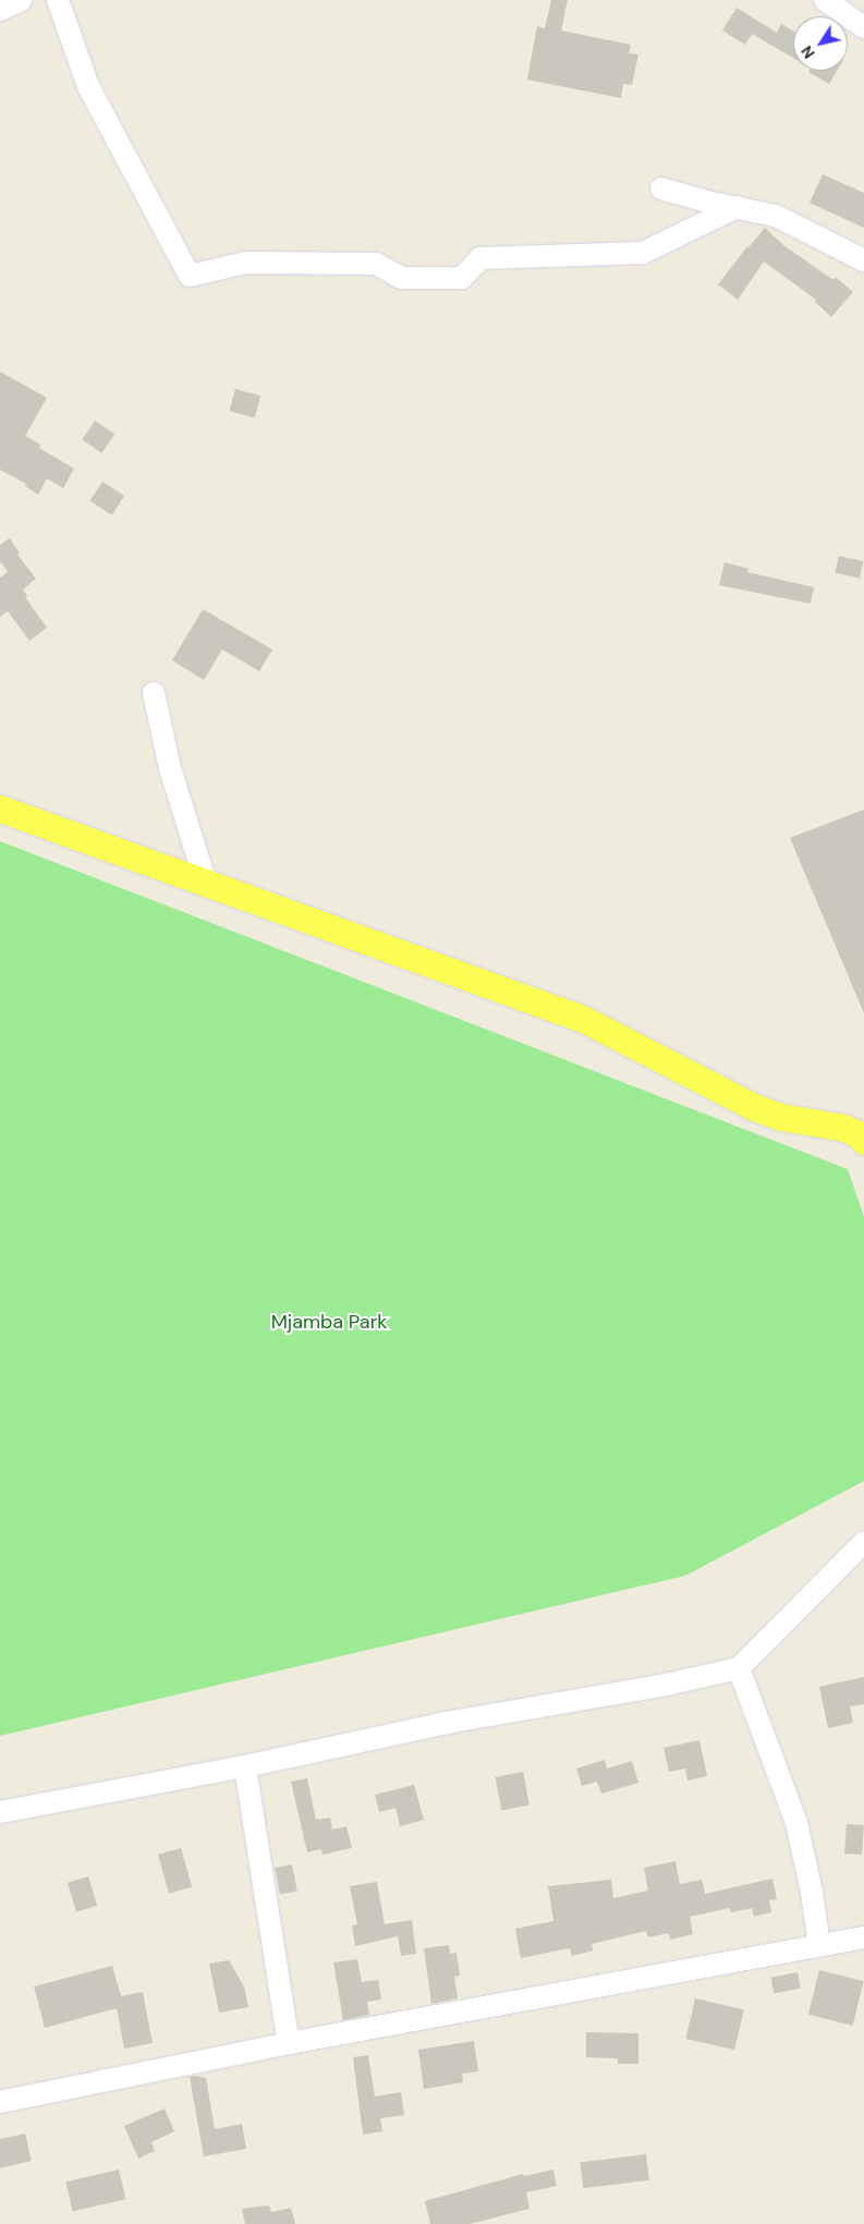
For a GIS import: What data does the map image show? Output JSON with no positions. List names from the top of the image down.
{
  "parks": ["Mjamba Park"],
  "north": "bottom left"
}
